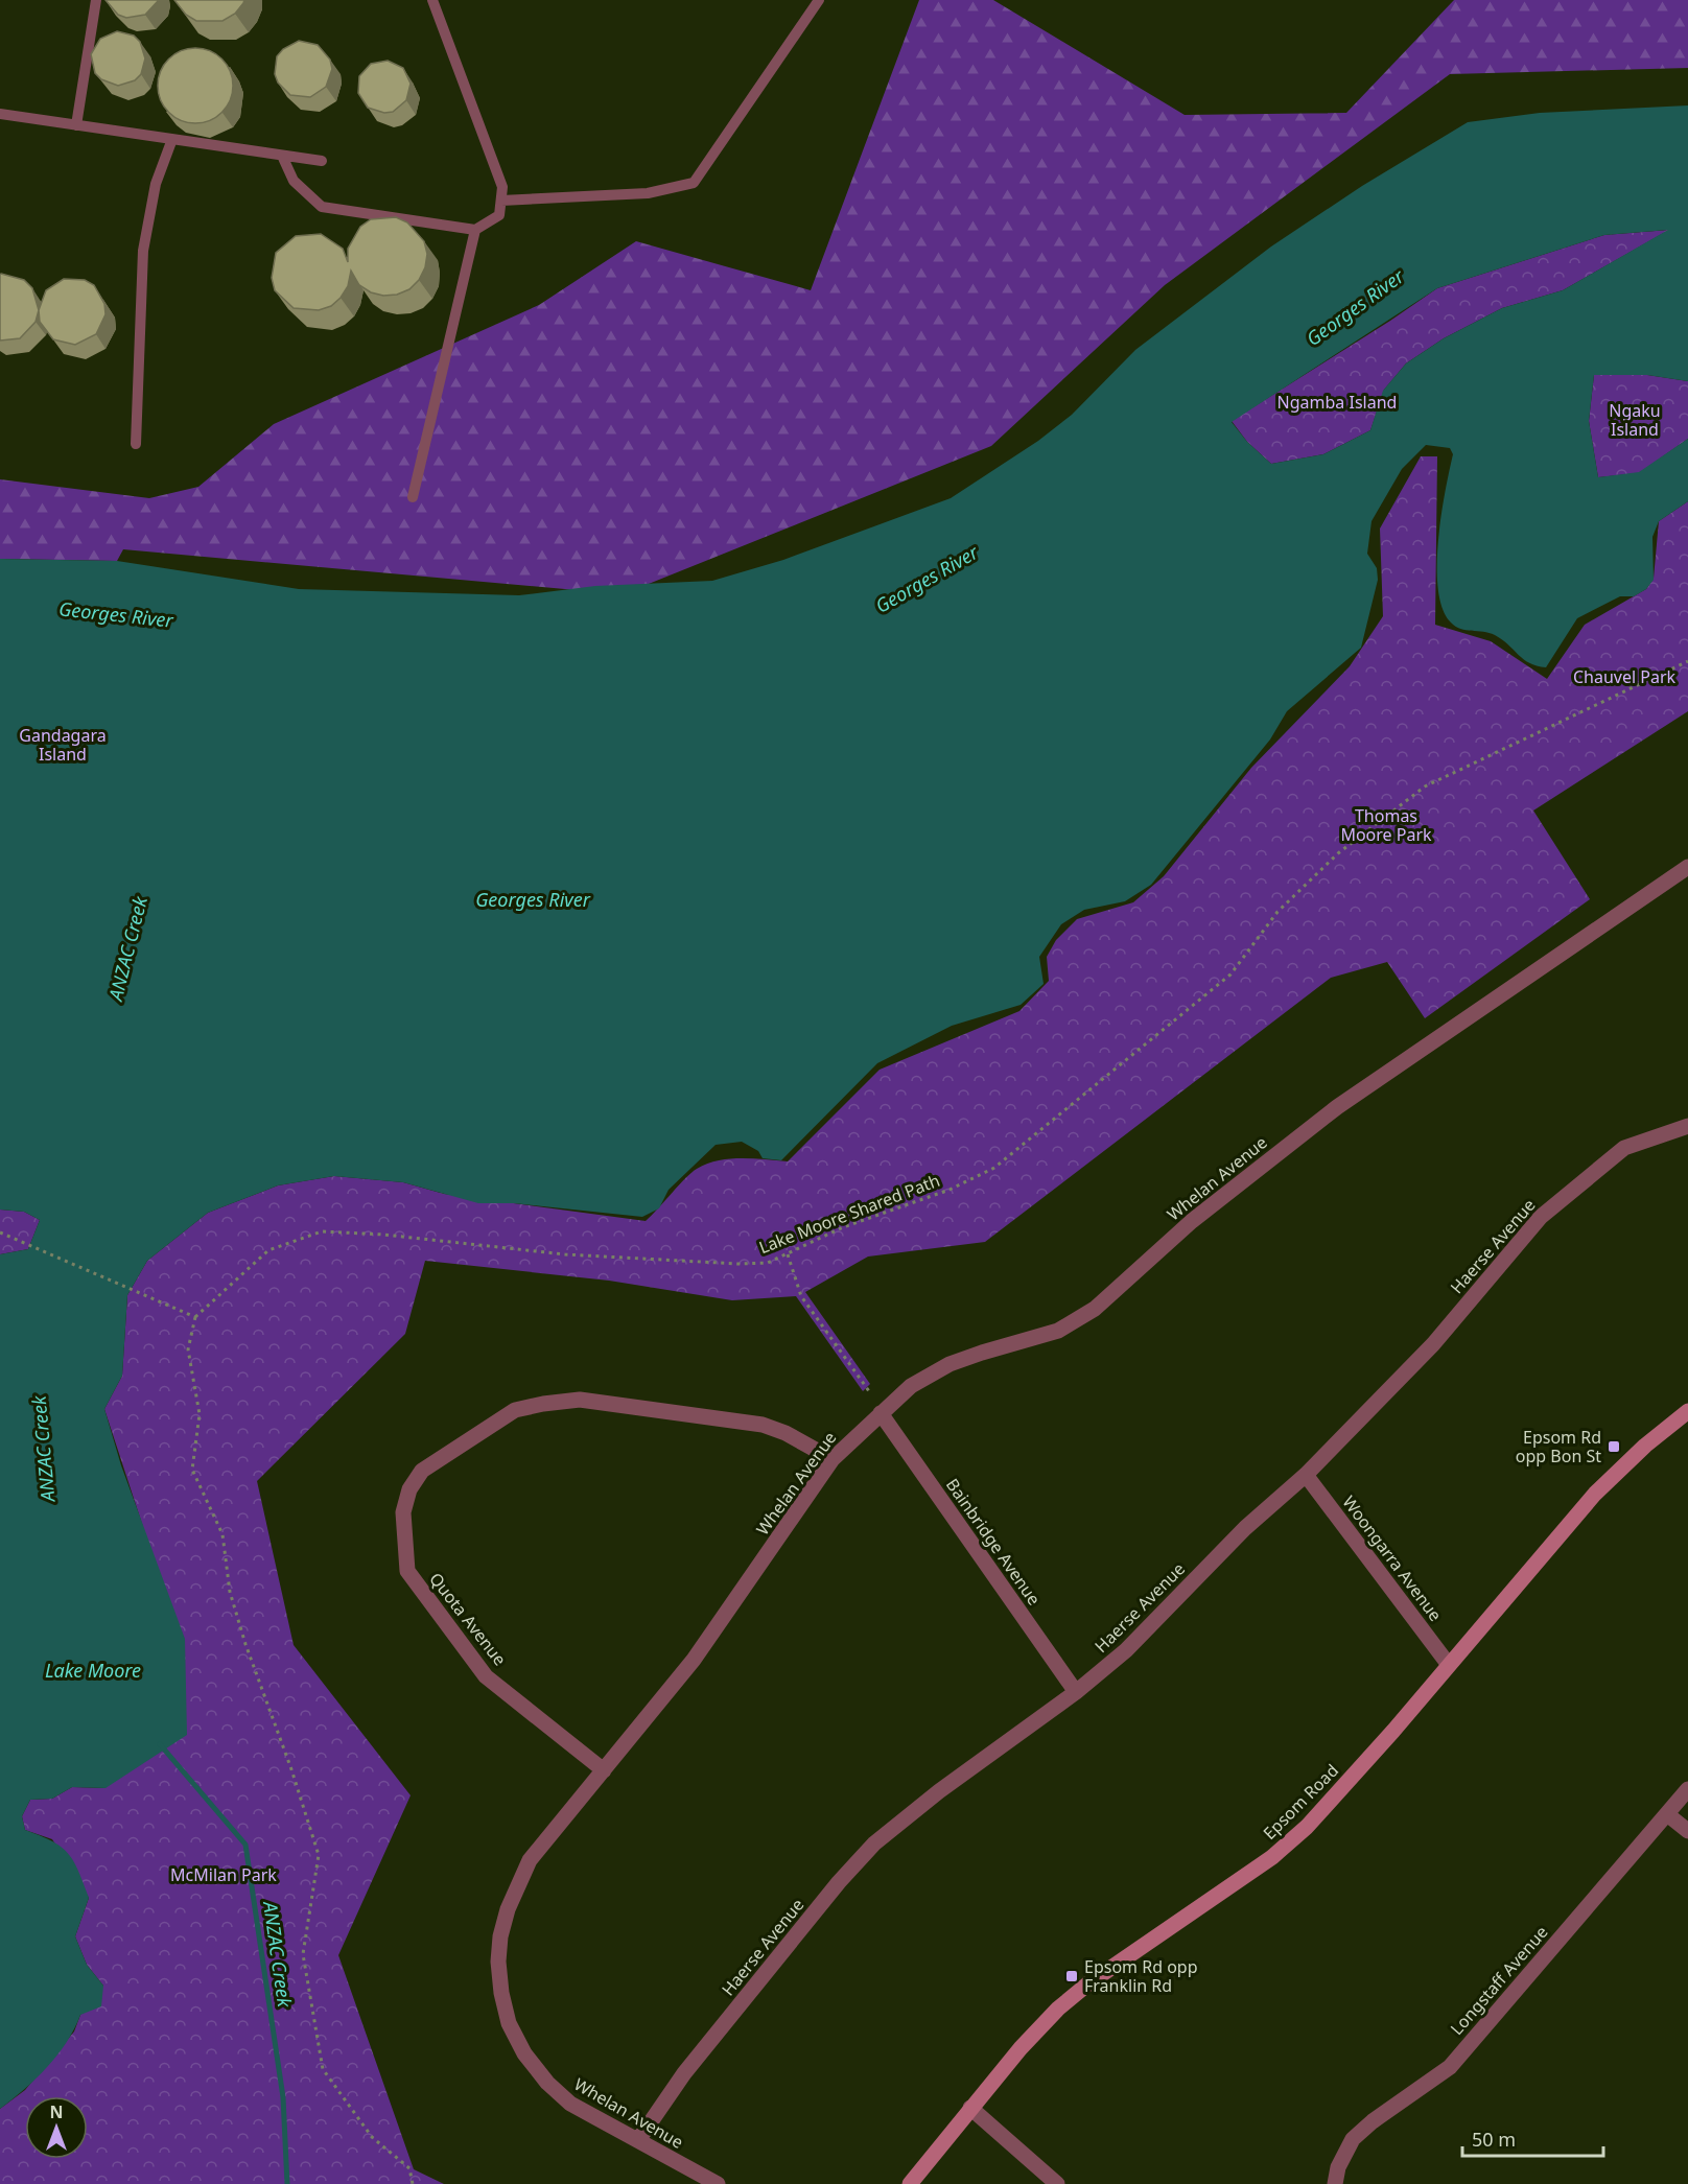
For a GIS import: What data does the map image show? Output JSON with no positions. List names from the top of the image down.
{
  "streets": {
    "street": [
      "Whelan Avenue",
      "Haerse Avenue",
      "Bainbridge Avenue",
      "Woongarra Avenue",
      "Quota Avenue",
      "Epsom Road",
      "Longstaff Avenue"
    ],
    "path": ["Lake Moore Shared Path"]
  },
  "crossings": [
    ["Whelan Avenue", "Haerse Avenue"],
    ["Whelan Avenue", "Bainbridge Avenue"],
    ["Whelan Avenue", "Quota Avenue"],
    ["Haerse Avenue", "Bainbridge Avenue"],
    ["Haerse Avenue", "Woongarra Avenue"],
    ["Woongarra Avenue", "Epsom Road"]
  ],
  "water": ["Georges River", "ANZAC Creek", "Lake Moore"],
  "parks": [
    "Ngamba Island",
    "Ngaku Island",
    "Chauvel Park",
    "Gandagara Island",
    "Thomas Moore Park",
    "McMilan Park"
  ],
  "places": {
    "transit": ["Epsom Rd opp Bon St", "Epsom Rd opp Franklin Rd"]
  },
  "scale_bar": "50 m",
  "north": "top"
}
